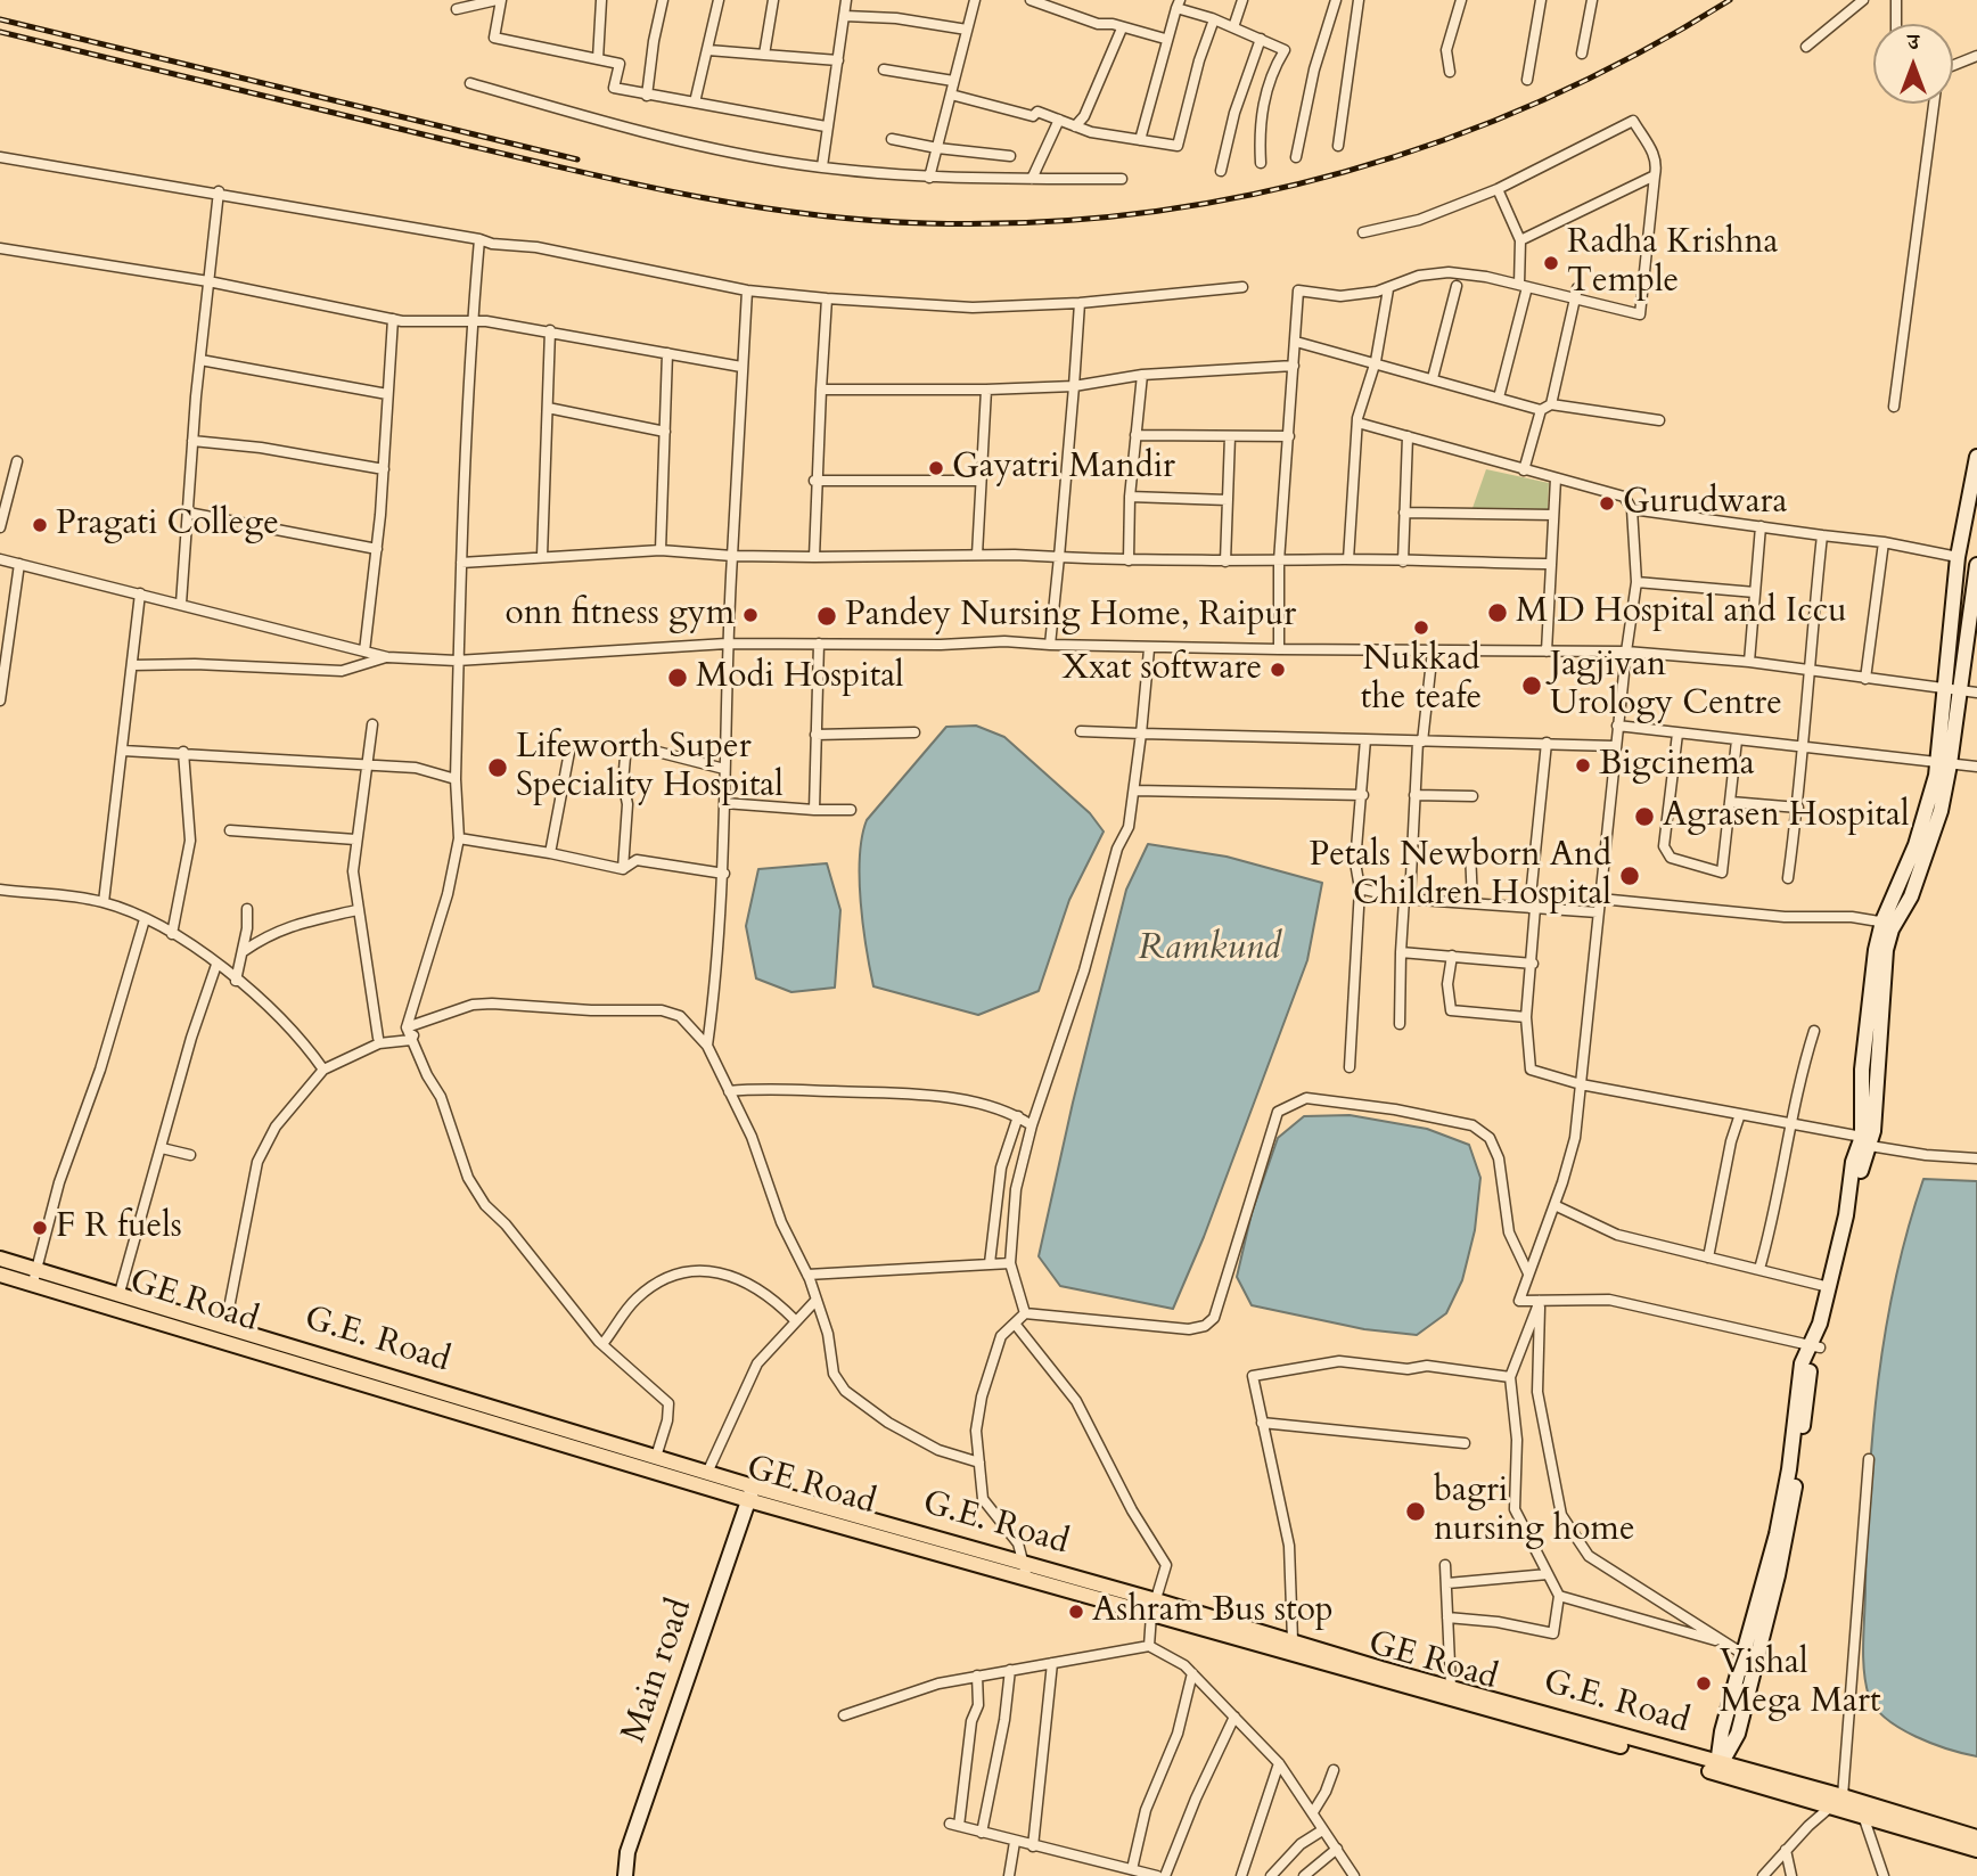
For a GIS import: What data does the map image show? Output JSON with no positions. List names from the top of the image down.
{
  "streets": {
    "main road": ["GE Road", "G.E. Road"],
    "street": ["Main road"]
  },
  "crossings": [
    ["GE Road", "G.E. Road"],
    ["GE Road", "Main road"],
    ["G.E. Road", "Main road"]
  ],
  "water": ["Ramkund"],
  "places": [
    "Radha Krishna Temple",
    "Gayatri Mandir",
    "Gurudwara",
    "Pragati College",
    "M D Hospital and Iccu",
    "onn fitness gym",
    "Pandey Nursing Home, Raipur",
    "Nukkad the teafe",
    "Xxat software",
    "Modi Hospital",
    "Jagjivan Urology Centre",
    "Bigcinema",
    "Lifeworth Super Speciality Hospital",
    "Agrasen Hospital",
    "Petals Newborn And Children Hospital",
    "F R fuels",
    "bagri nursing home",
    "Ashram Bus stop",
    "Vishal Mega Mart"
  ],
  "north": "top"
}
